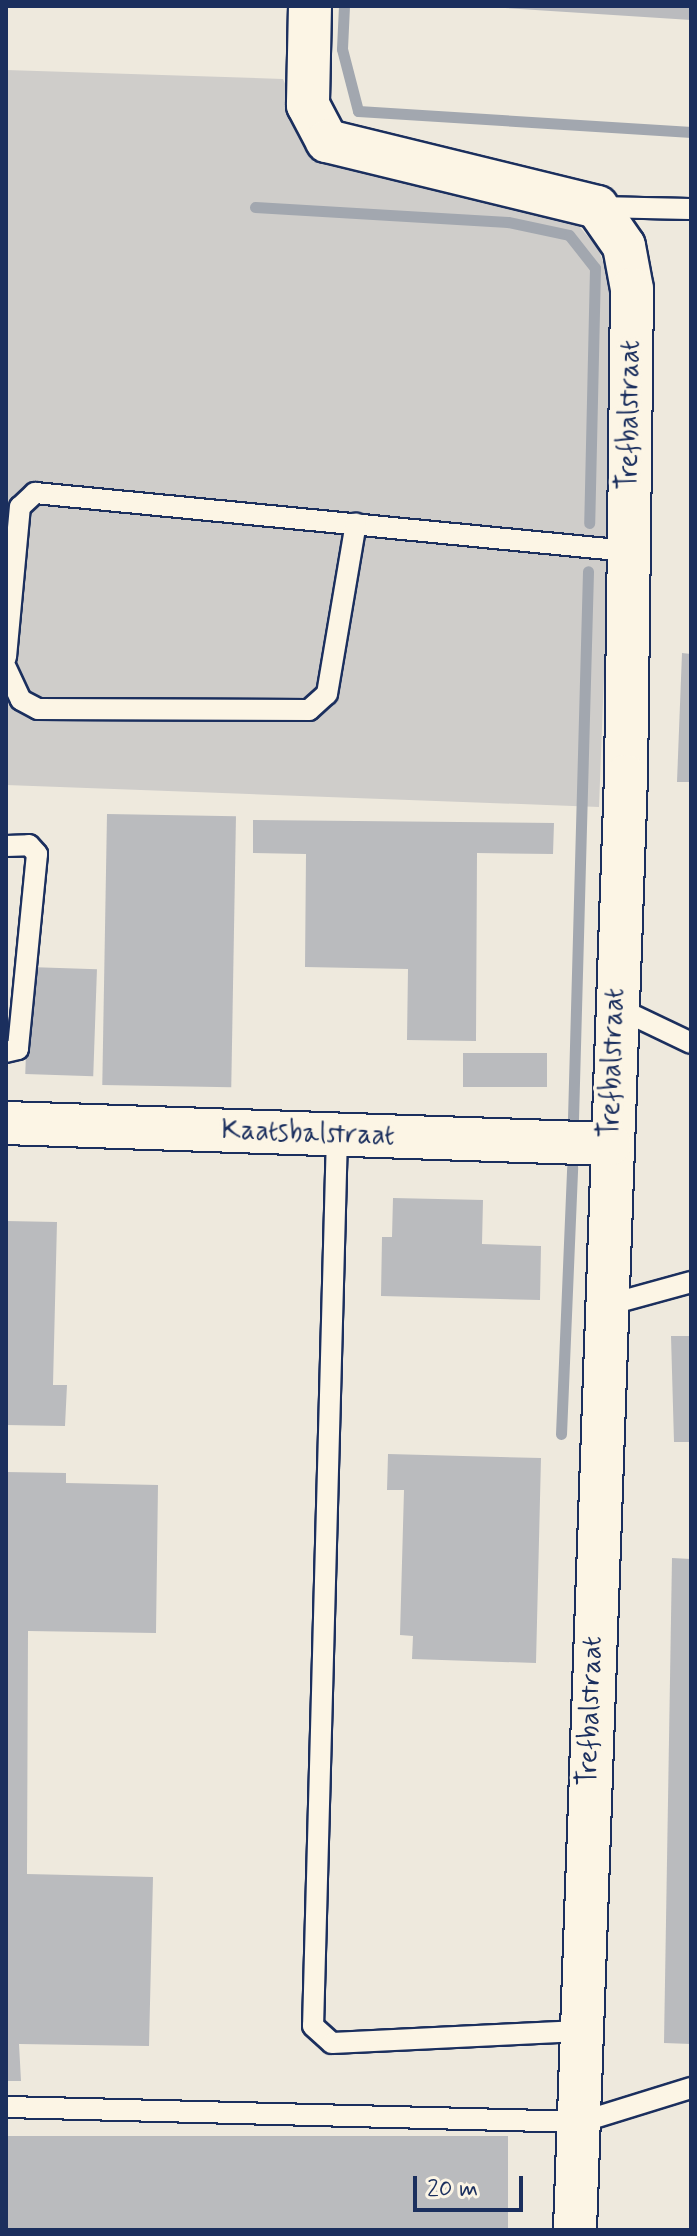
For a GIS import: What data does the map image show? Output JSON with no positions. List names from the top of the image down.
{
  "streets": {
    "street": ["Trefbalstraat", "Kaatsbalstraat"]
  },
  "crossings": [
    ["Trefbalstraat", "Kaatsbalstraat"]
  ],
  "scale_bar": "20 m"
}
